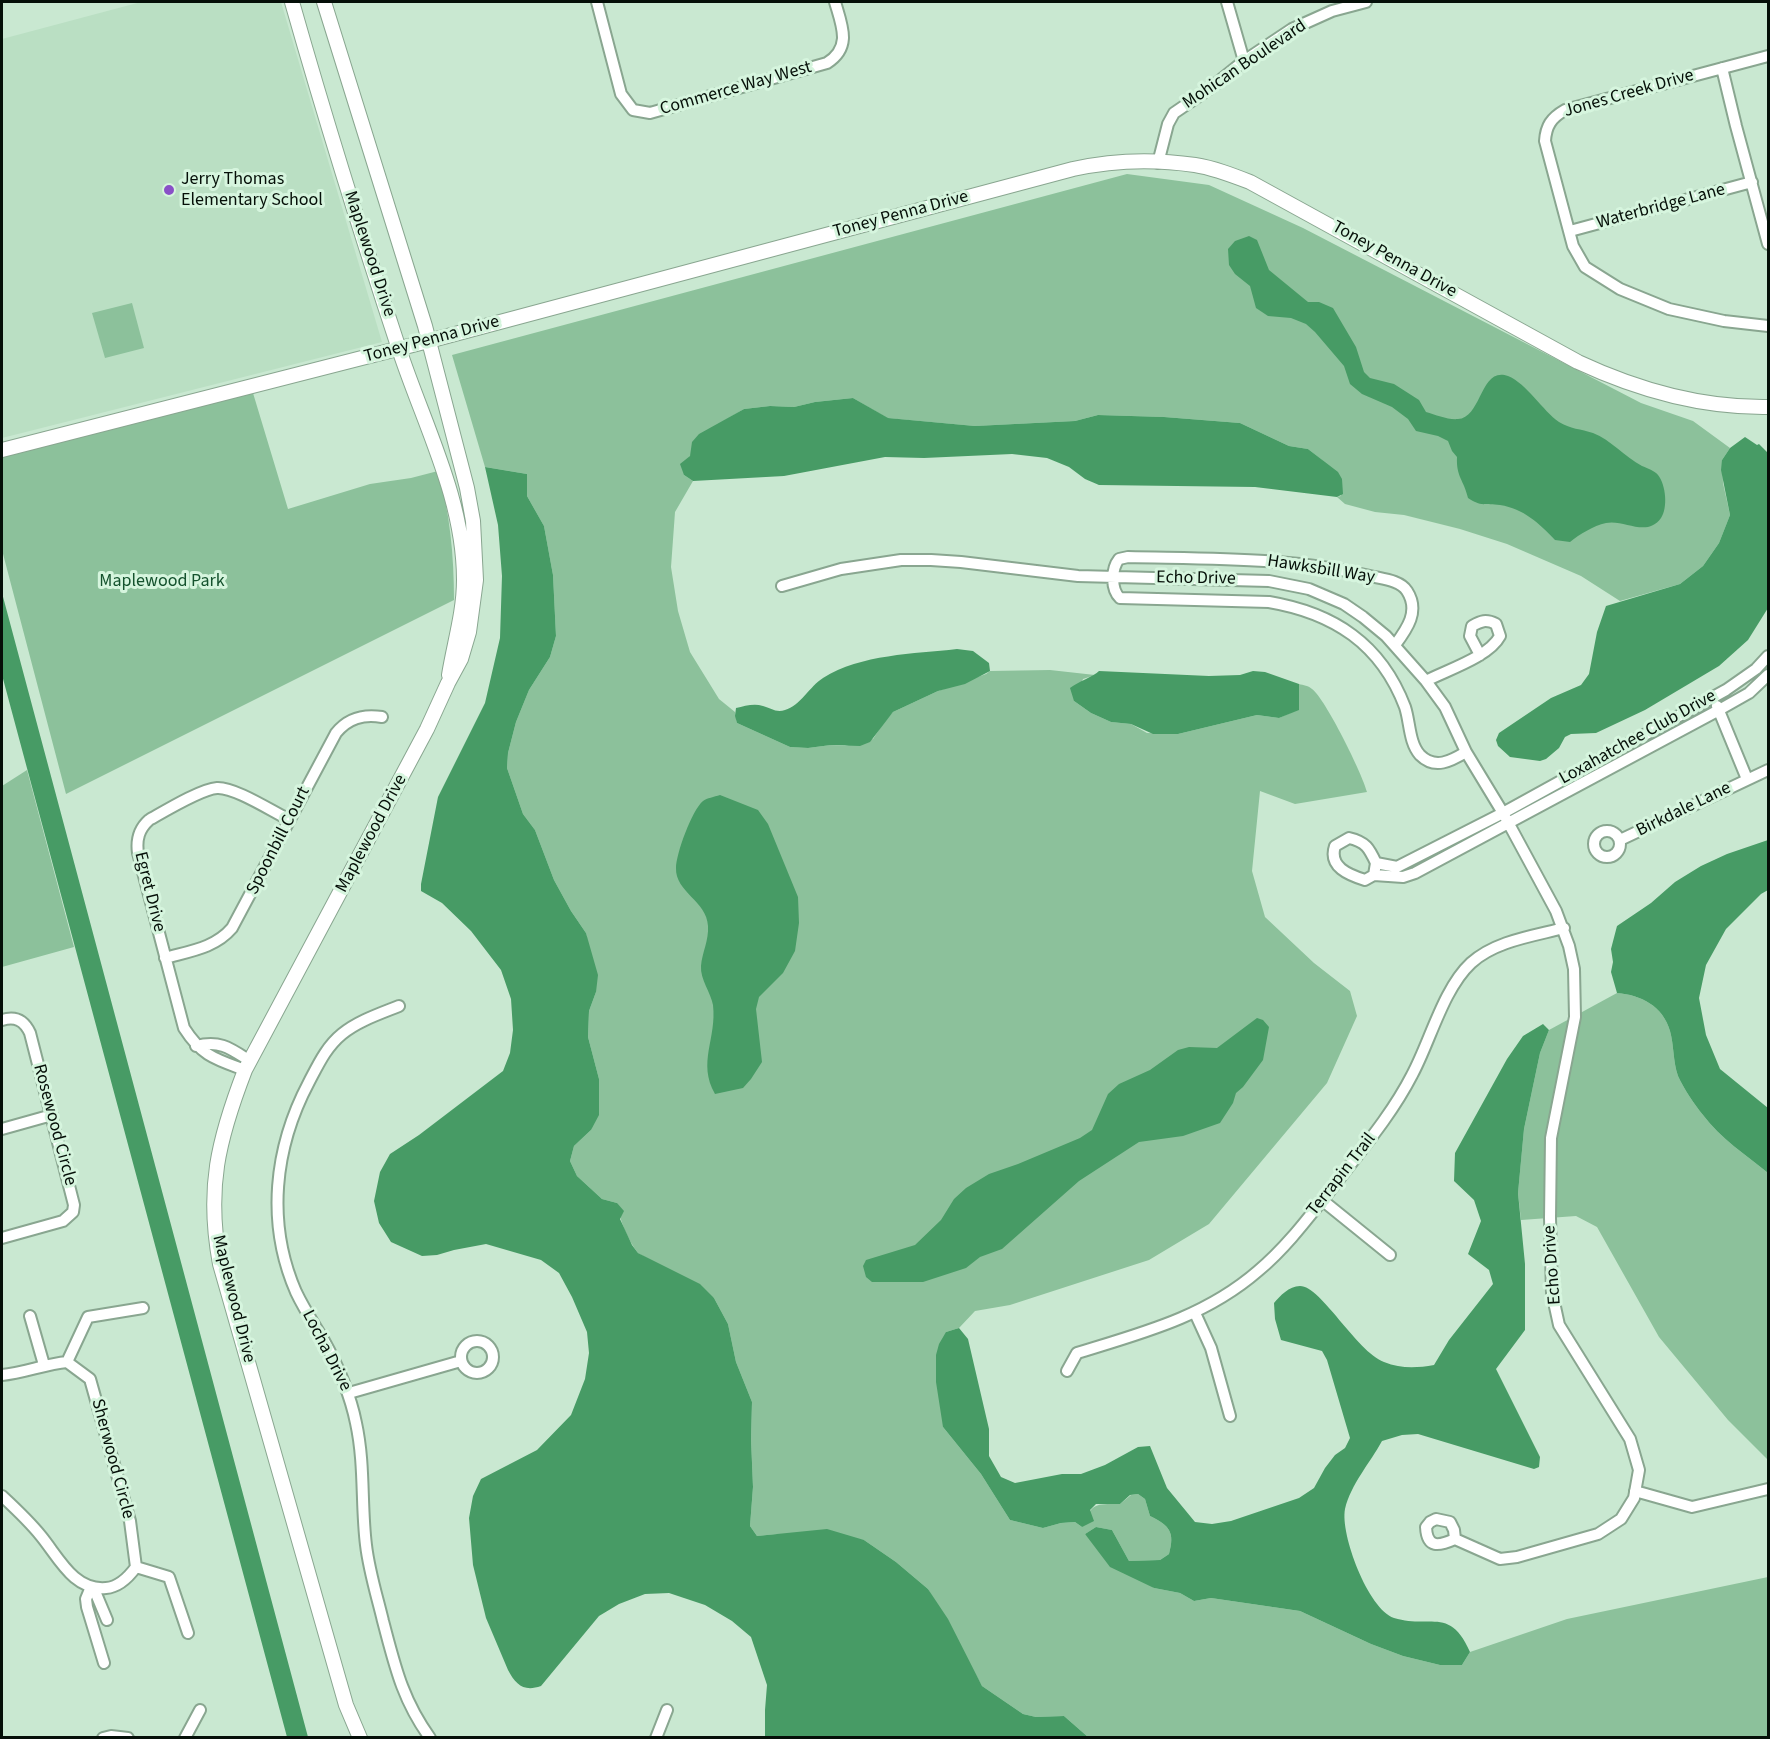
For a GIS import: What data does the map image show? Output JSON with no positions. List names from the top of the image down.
{
  "streets": {
    "street": [
      "Mohican Boulevard",
      "Commerce Way West",
      "Jones Creek Drive",
      "Waterbridge Lane",
      "Toney Penna Drive",
      "Maplewood Drive",
      "Hawksbill Way",
      "Echo Drive",
      "Loxahatchee Club Drive",
      "Birkdale Lane",
      "Spoonbill Court",
      "Egret Drive",
      "Rosewood Circle",
      "Terrapin Trail",
      "Locha Drive",
      "Sherwood Circle"
    ]
  },
  "crossings": [
    ["Mohican Boulevard", "Toney Penna Drive"],
    ["Jones Creek Drive", "Waterbridge Lane"],
    ["Toney Penna Drive", "Maplewood Drive"],
    ["Maplewood Drive", "Egret Drive"],
    ["Hawksbill Way", "Echo Drive"],
    ["Echo Drive", "Loxahatchee Club Drive"],
    ["Echo Drive", "Terrapin Trail"],
    ["Loxahatchee Club Drive", "Birkdale Lane"],
    ["Spoonbill Court", "Egret Drive"]
  ],
  "parks": ["Maplewood Park"],
  "places": ["Jerry Thomas Elementary School"]
}
